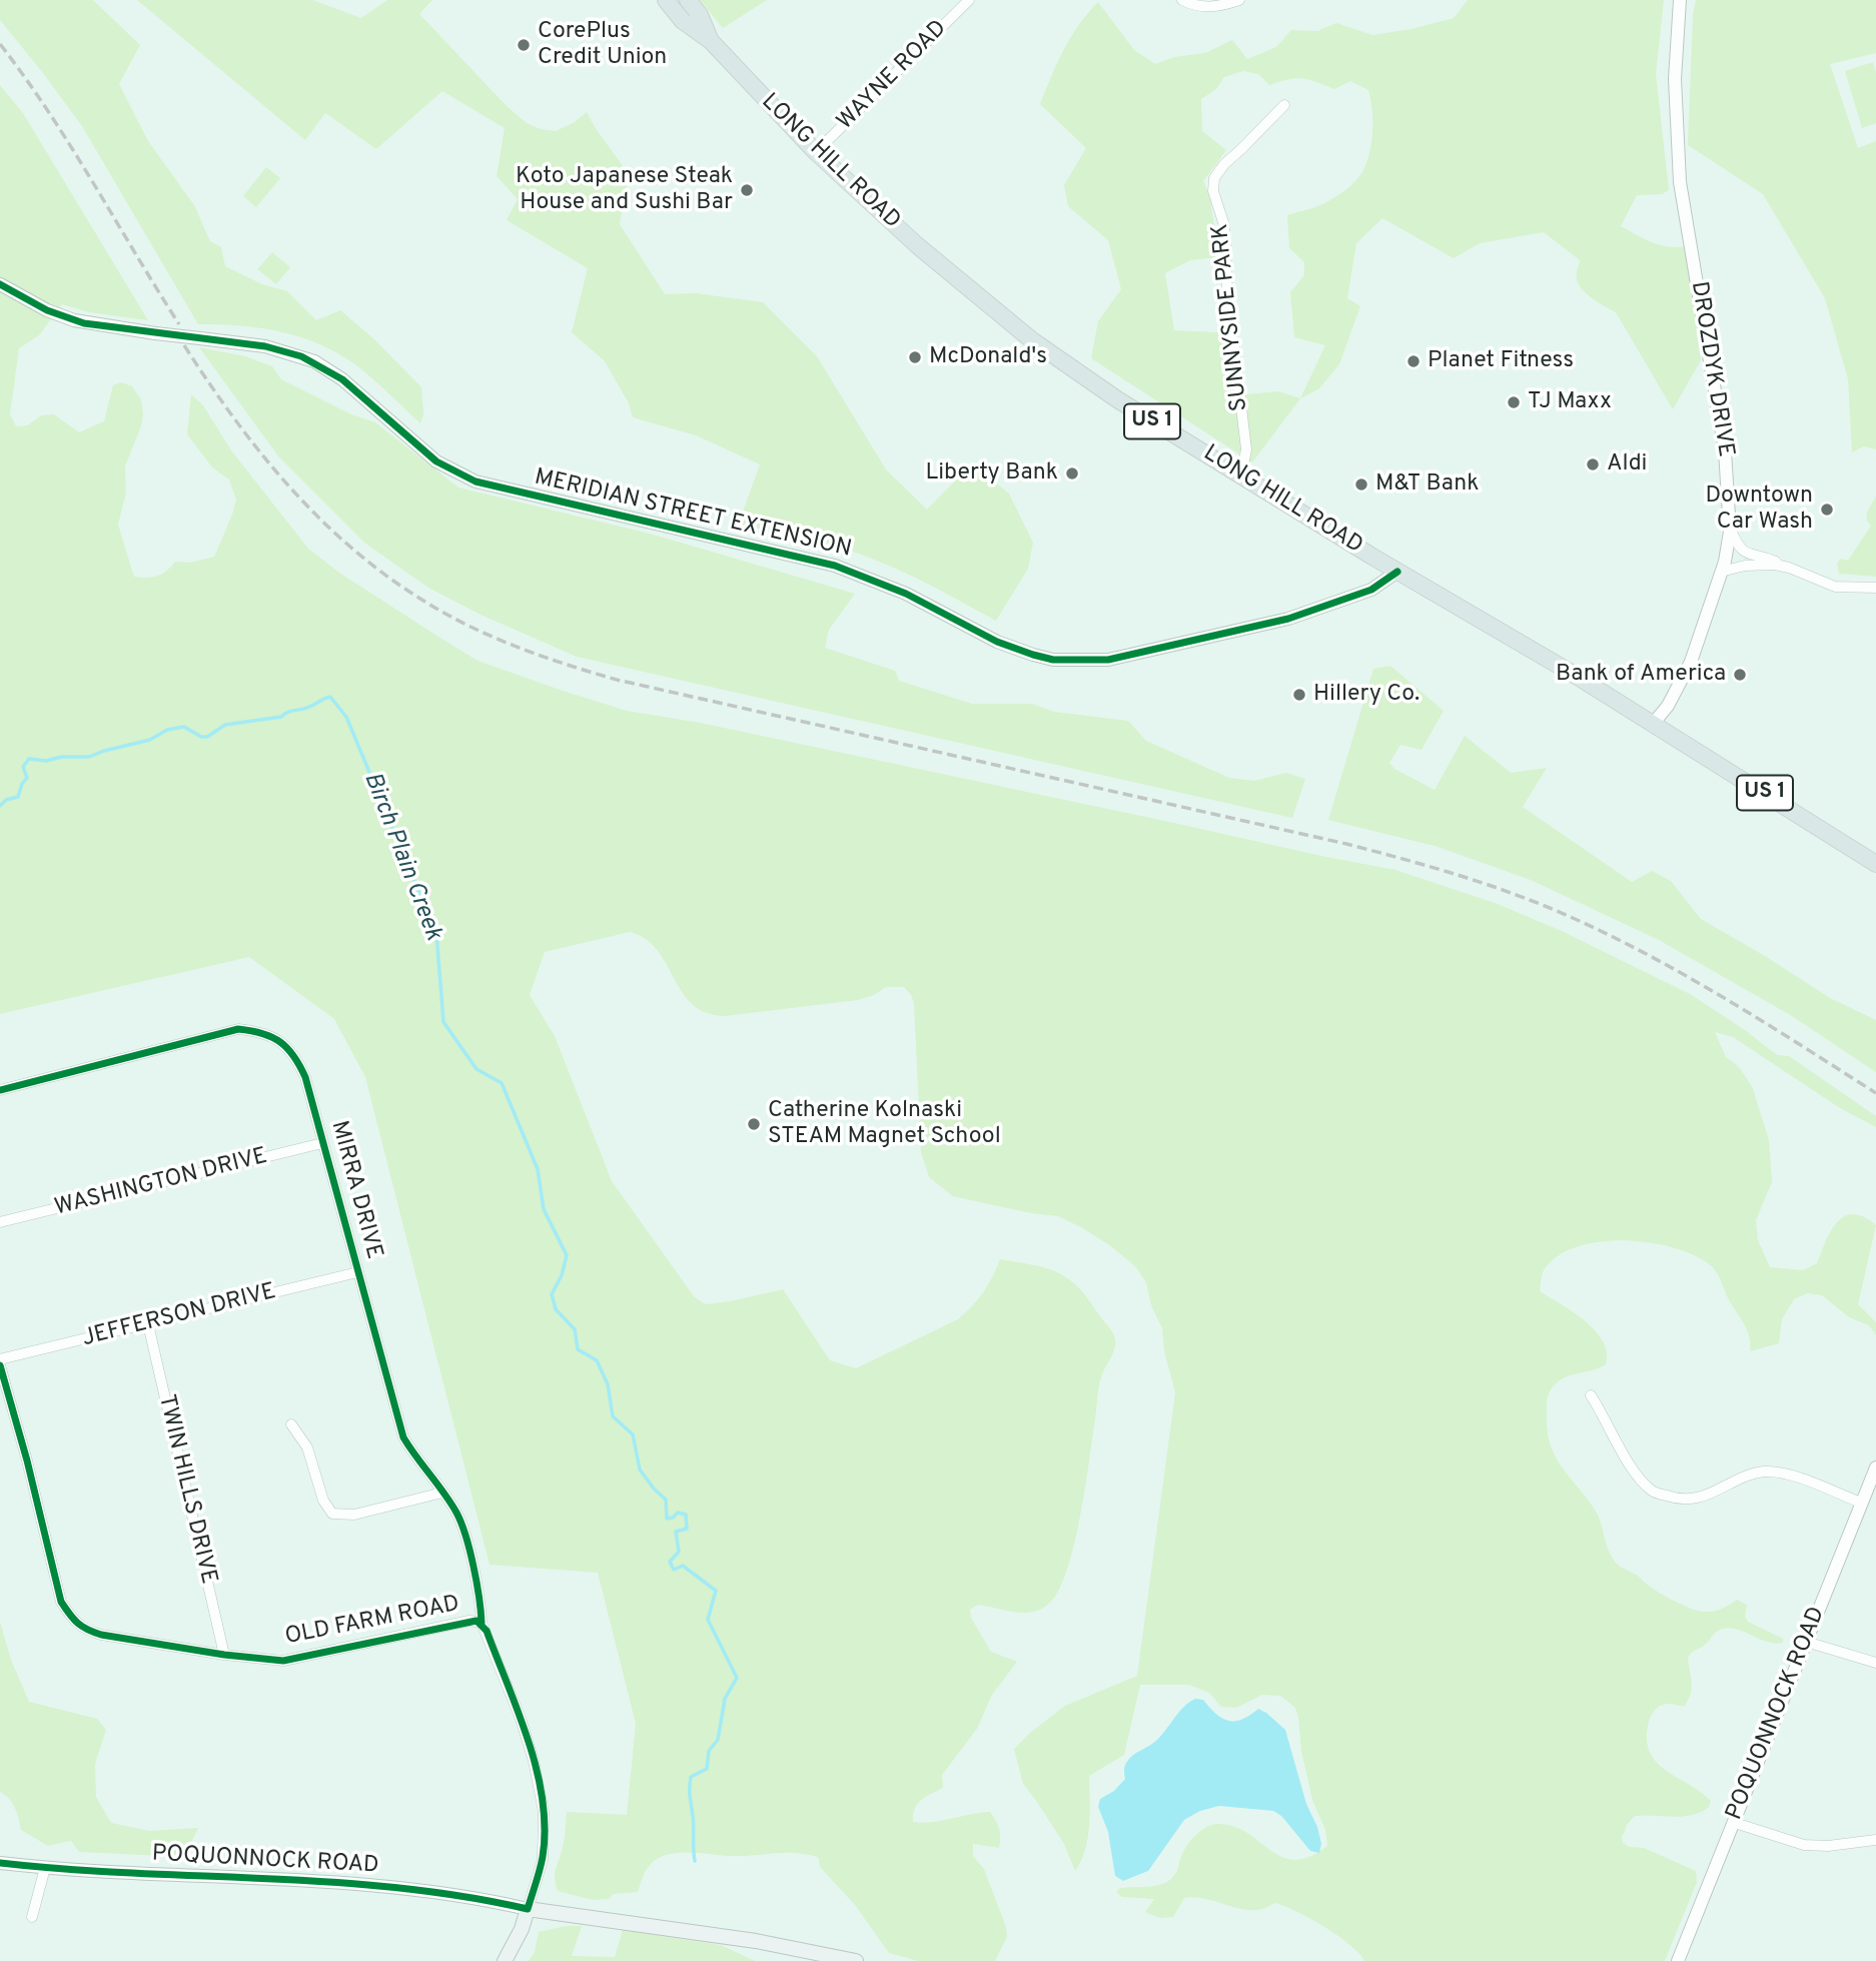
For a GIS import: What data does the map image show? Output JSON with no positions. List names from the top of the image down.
{
  "streets": {
    "main road": ["LONG HILL ROAD", "US 1", "POQUONNOCK ROAD"],
    "street": [
      "WAYNE ROAD",
      "SUNNYSIDE PARK",
      "DROZDYK DRIVE",
      "MERIDIAN STREET EXTENSION",
      "WASHINGTON DRIVE",
      "MIRRA DRIVE",
      "JEFFERSON DRIVE",
      "TWIN HILLS DRIVE",
      "OLD FARM ROAD"
    ]
  },
  "crossings": [
    ["WAYNE ROAD", "LONG HILL ROAD"],
    ["LONG HILL ROAD", "SUNNYSIDE PARK"],
    ["LONG HILL ROAD", "DROZDYK DRIVE"],
    ["LONG HILL ROAD", "MERIDIAN STREET EXTENSION"],
    ["WASHINGTON DRIVE", "MIRRA DRIVE"],
    ["MIRRA DRIVE", "JEFFERSON DRIVE"],
    ["MIRRA DRIVE", "OLD FARM ROAD"],
    ["JEFFERSON DRIVE", "TWIN HILLS DRIVE"],
    ["TWIN HILLS DRIVE", "OLD FARM ROAD"],
    ["OLD FARM ROAD", "POQUONNOCK ROAD"]
  ],
  "water": ["Birch Plain Creek"],
  "places": [
    "CorePlus Credit Union",
    "Koto Japanese Steak House and Sushi Bar",
    "McDonald's",
    "Planet Fitness",
    "TJ Maxx",
    "Aldi",
    "Liberty Bank",
    "M&T Bank",
    "Downtown Car Wash",
    "Bank of America",
    "Hillery Co.",
    "Catherine Kolnaski STEAM Magnet School"
  ]
}
